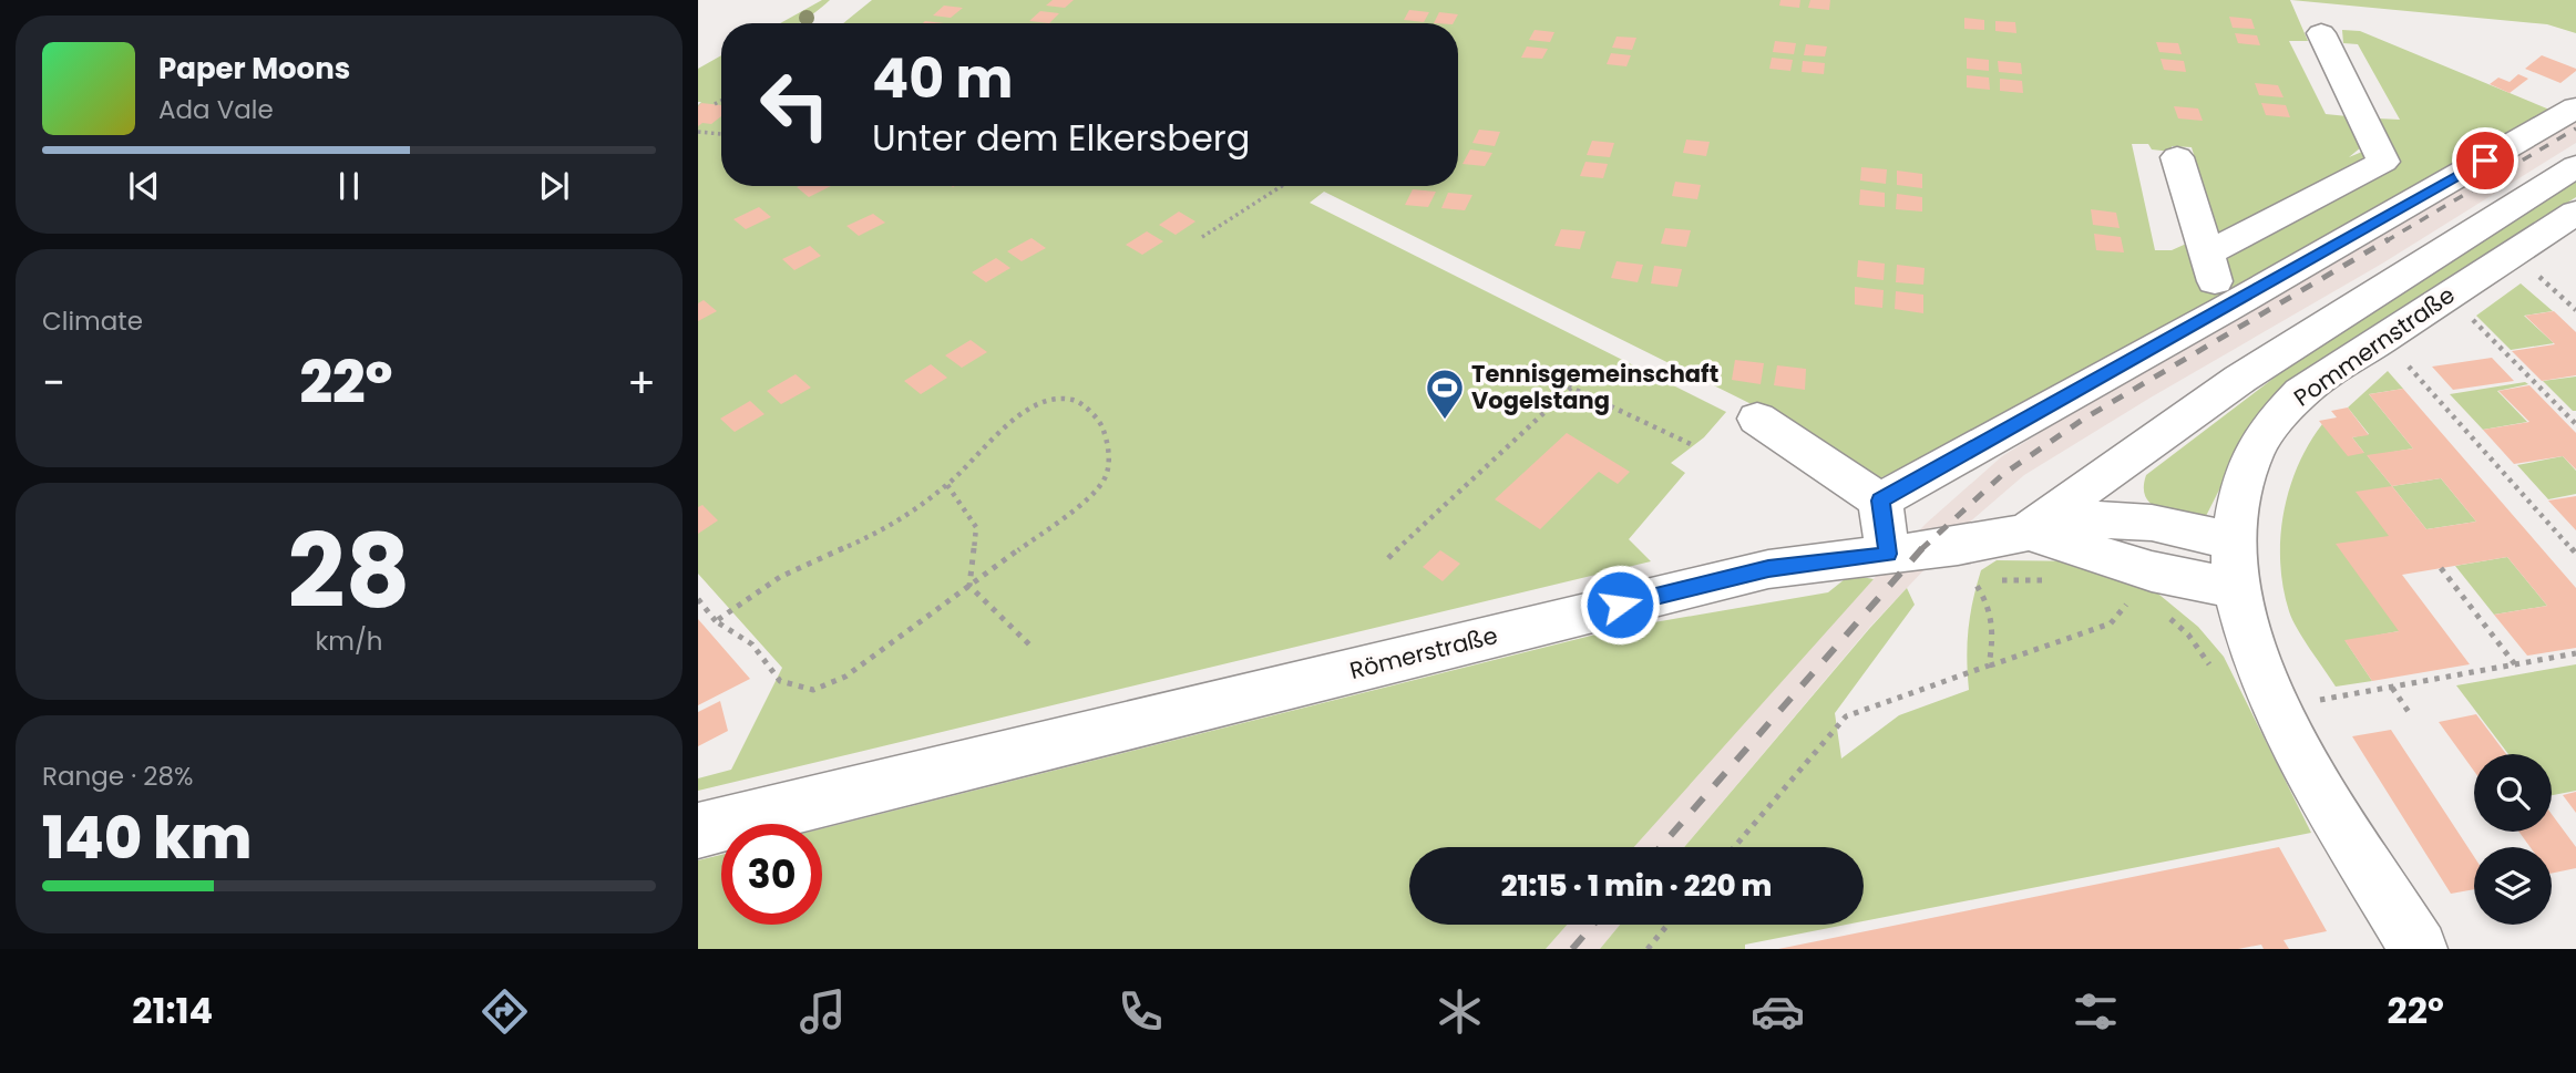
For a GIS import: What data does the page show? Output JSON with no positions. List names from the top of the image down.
{
  "streets": {
    "street": ["Pommernstraße", "Römerstraße"]
  },
  "crossings": [
    ["Pommernstraße", "Römerstraße"]
  ],
  "places": {
    "sports": ["Tennisgemeinschaft Vogelstang"]
  },
  "page": {
    "turn": ["40 m", "Unter dem Elkersberg"],
    "song": ["Paper Moons", "Ada Vale"],
    "tile": [
      "Climate",
      ["28", "km/h"],
      ["Range · 28%", "140 km"]
    ],
    "heat": ["−", "22°", "+"],
    "limit": "30",
    "trip": "21:15 · 1 min · 220 m",
    "tabs": ["21:14", "22°"]
  }
}
